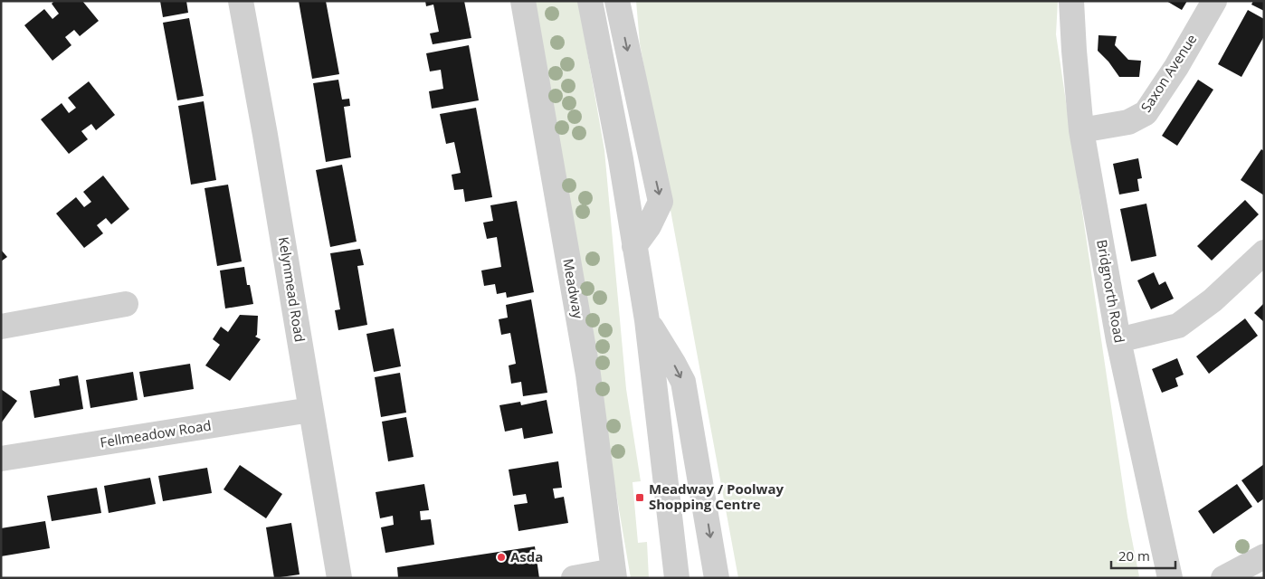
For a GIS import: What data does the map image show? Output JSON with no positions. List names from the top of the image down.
{
  "streets": {
    "street": [
      "Saxon Avenue",
      "Meadway",
      "Kelynmead Road",
      "Bridgnorth Road",
      "Fellmeadow Road"
    ]
  },
  "crossings": [
    ["Saxon Avenue", "Bridgnorth Road"],
    ["Kelynmead Road", "Fellmeadow Road"]
  ],
  "places": {
    "transit": ["Meadway / Poolway Shopping Centre"],
    "other": ["Asda"]
  },
  "scale_bar": "20 m"
}
